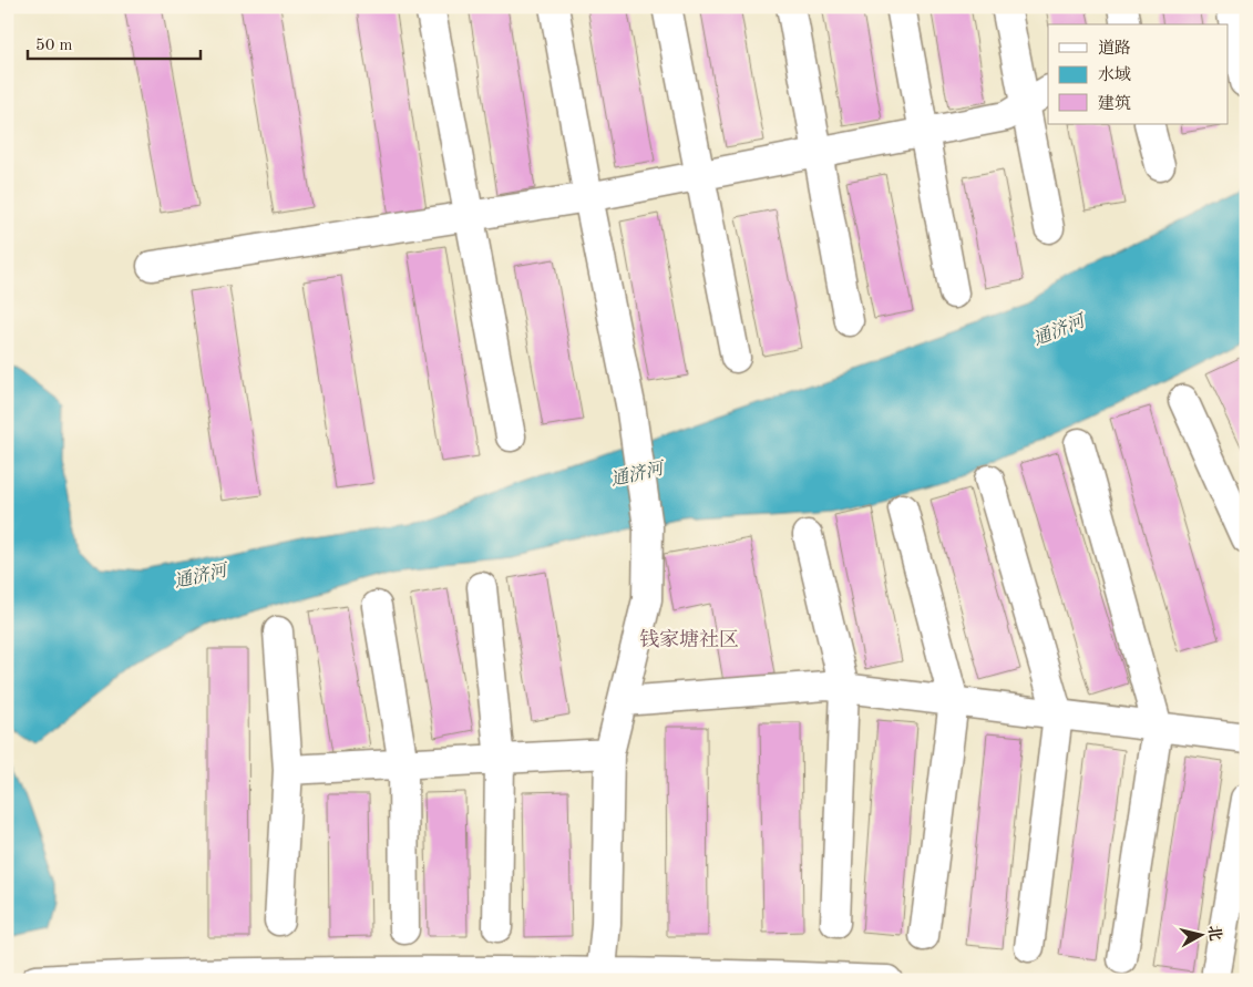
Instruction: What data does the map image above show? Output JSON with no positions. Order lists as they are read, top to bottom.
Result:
{
  "districts": ["钱家塘社区"],
  "water": ["通济河"],
  "legend": ["道路", "水域", "建筑"],
  "scale_bar": "50 m",
  "north": "right"
}
